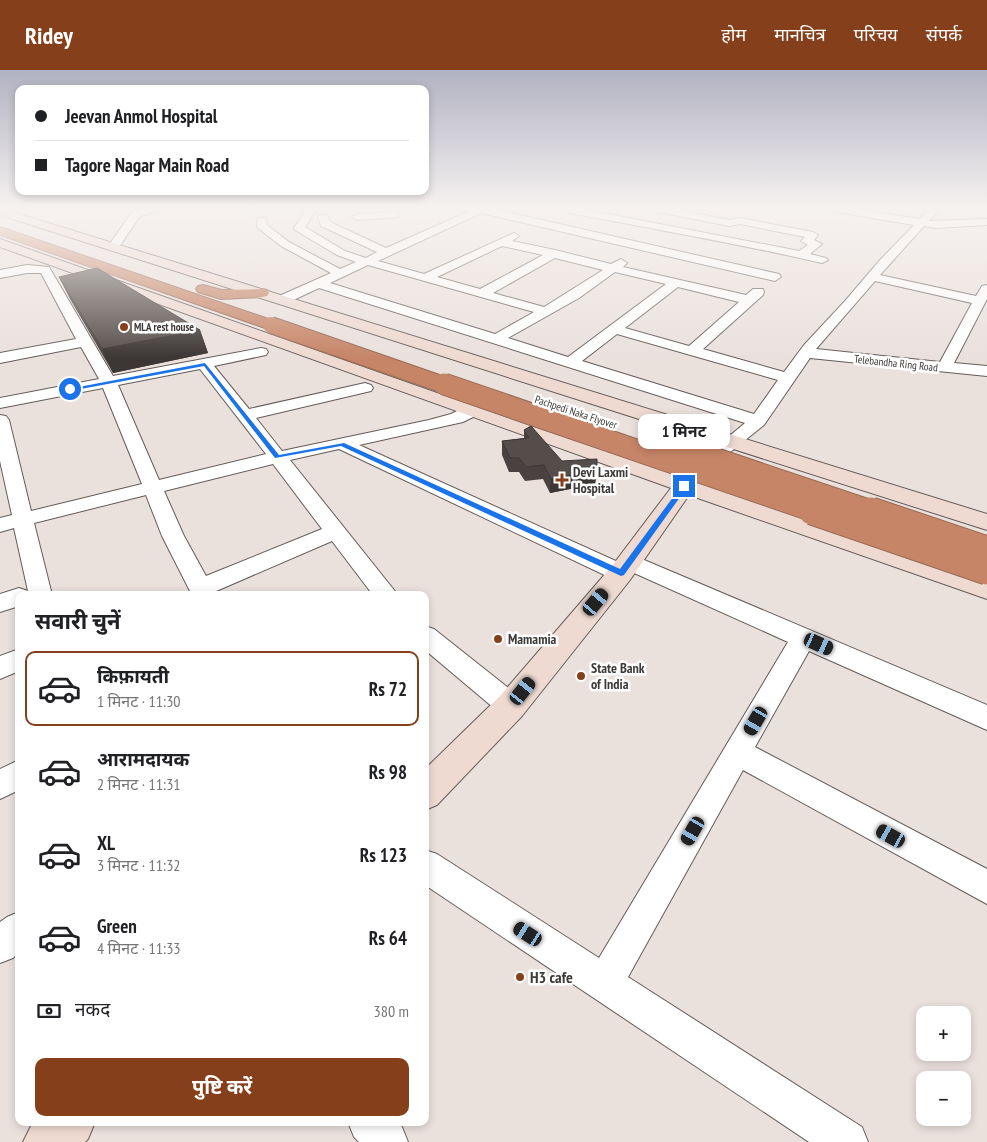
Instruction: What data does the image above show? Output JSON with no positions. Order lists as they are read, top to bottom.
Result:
{
  "streets": {
    "highway": ["Pachpedi Naka Flyover"],
    "street": ["Telebandha Ring Road"]
  },
  "places": {
    "other": [
      "MLA rest house",
      "Mamamia",
      "State Bank of India",
      "H3 cafe"
    ],
    "health": ["Devi Laxmi Hospital"]
  },
  "page": {
    "header": "Ridey",
    "nav": [
      "होम",
      "मानचित्र",
      "परिचय",
      "संपर्क"
    ],
    "banner": ["Jeevan Anmol Hospital", "Tagore Nagar Main Road"],
    "bubble": "1 मिनट",
    "heading": "सवारी चुनें",
    "list": [
      {
        "name": "किफ़ायती",
        "note": "1 मिनट · 11:30",
        "value": "Rs 72"
      },
      {
        "name": "आरामदायक",
        "note": "2 मिनट · 11:31",
        "value": "Rs 98"
      },
      {
        "name": "XL",
        "note": "3 मिनट · 11:32",
        "value": "Rs 123"
      },
      {
        "name": "Green",
        "note": "4 मिनट · 11:33",
        "value": "Rs 64"
      }
    ],
    "pay": ["नकद", "380 m"],
    "map_buttons": ["+", "−"],
    "buttons": "पुष्टि करें"
  }
}
